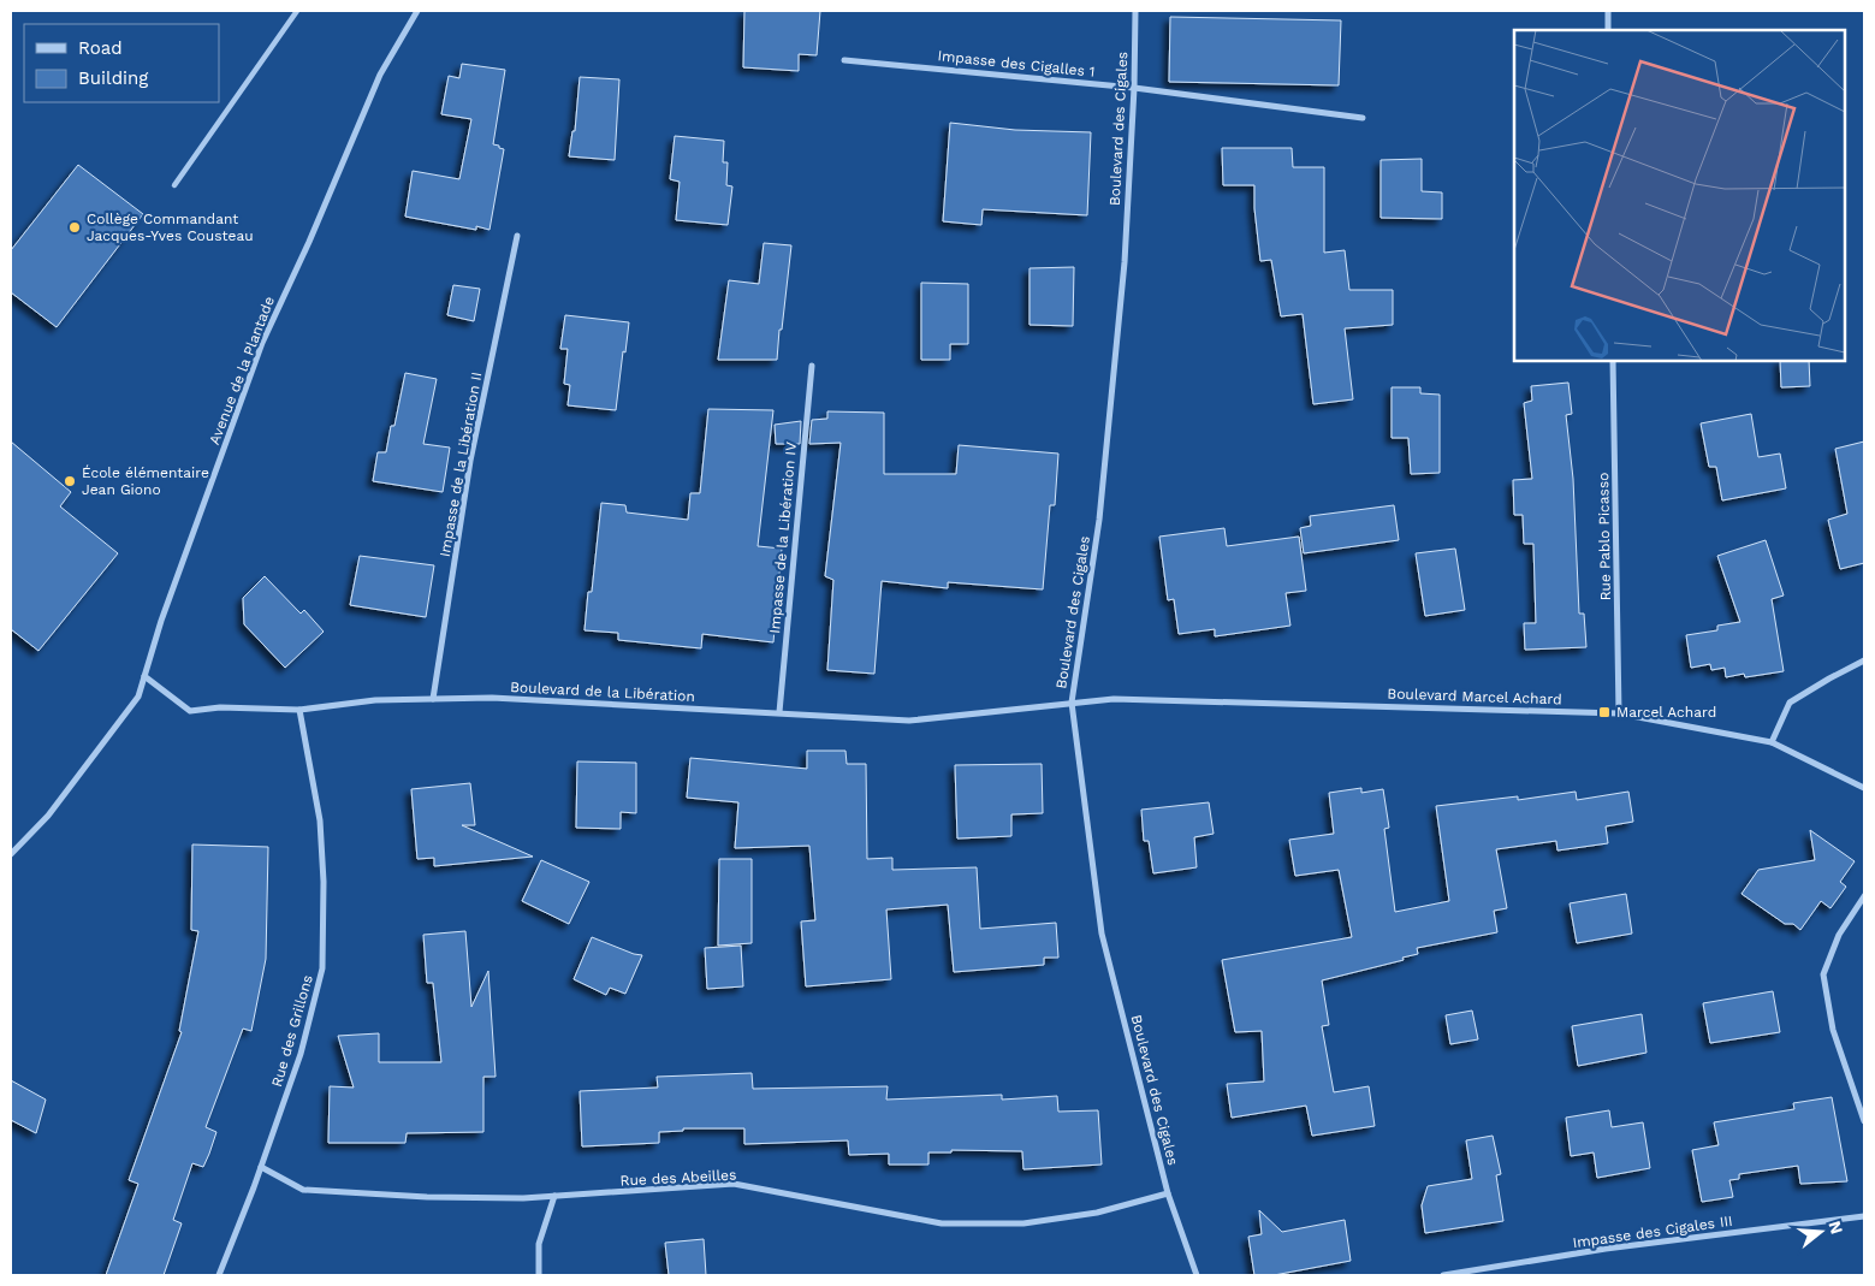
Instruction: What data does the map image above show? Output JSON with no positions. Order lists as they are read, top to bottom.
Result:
{
  "streets": {
    "street": [
      "Impasse des Cigalles 1",
      "Boulevard des Cigales",
      "Avenue de la Plantade",
      "Impasse de la Libération II",
      "Rue Pablo Picasso",
      "Impasse de la Libération IV",
      "Boulevard de la Libération",
      "Boulevard Marcel Achard",
      "Rue des Grillons",
      "Rue des Abeilles",
      "Impasse des Cigales III"
    ]
  },
  "crossings": [
    ["Impasse des Cigalles 1", "Boulevard des Cigales"],
    ["Boulevard des Cigales", "Boulevard de la Libération"],
    ["Boulevard des Cigales", "Boulevard Marcel Achard"],
    ["Boulevard des Cigales", "Rue des Abeilles"],
    ["Avenue de la Plantade", "Boulevard de la Libération"],
    ["Impasse de la Libération II", "Boulevard de la Libération"],
    ["Rue Pablo Picasso", "Boulevard Marcel Achard"],
    ["Impasse de la Libération IV", "Boulevard de la Libération"],
    ["Boulevard de la Libération", "Boulevard Marcel Achard"],
    ["Boulevard de la Libération", "Rue des Grillons"],
    ["Rue des Grillons", "Rue des Abeilles"]
  ],
  "places": {
    "other": ["Collège Commandant Jacques-Yves Cousteau", "École élémentaire Jean Giono"],
    "transit": ["Marcel Achard"]
  },
  "legend": ["Road", "Building"],
  "north": "right"
}
